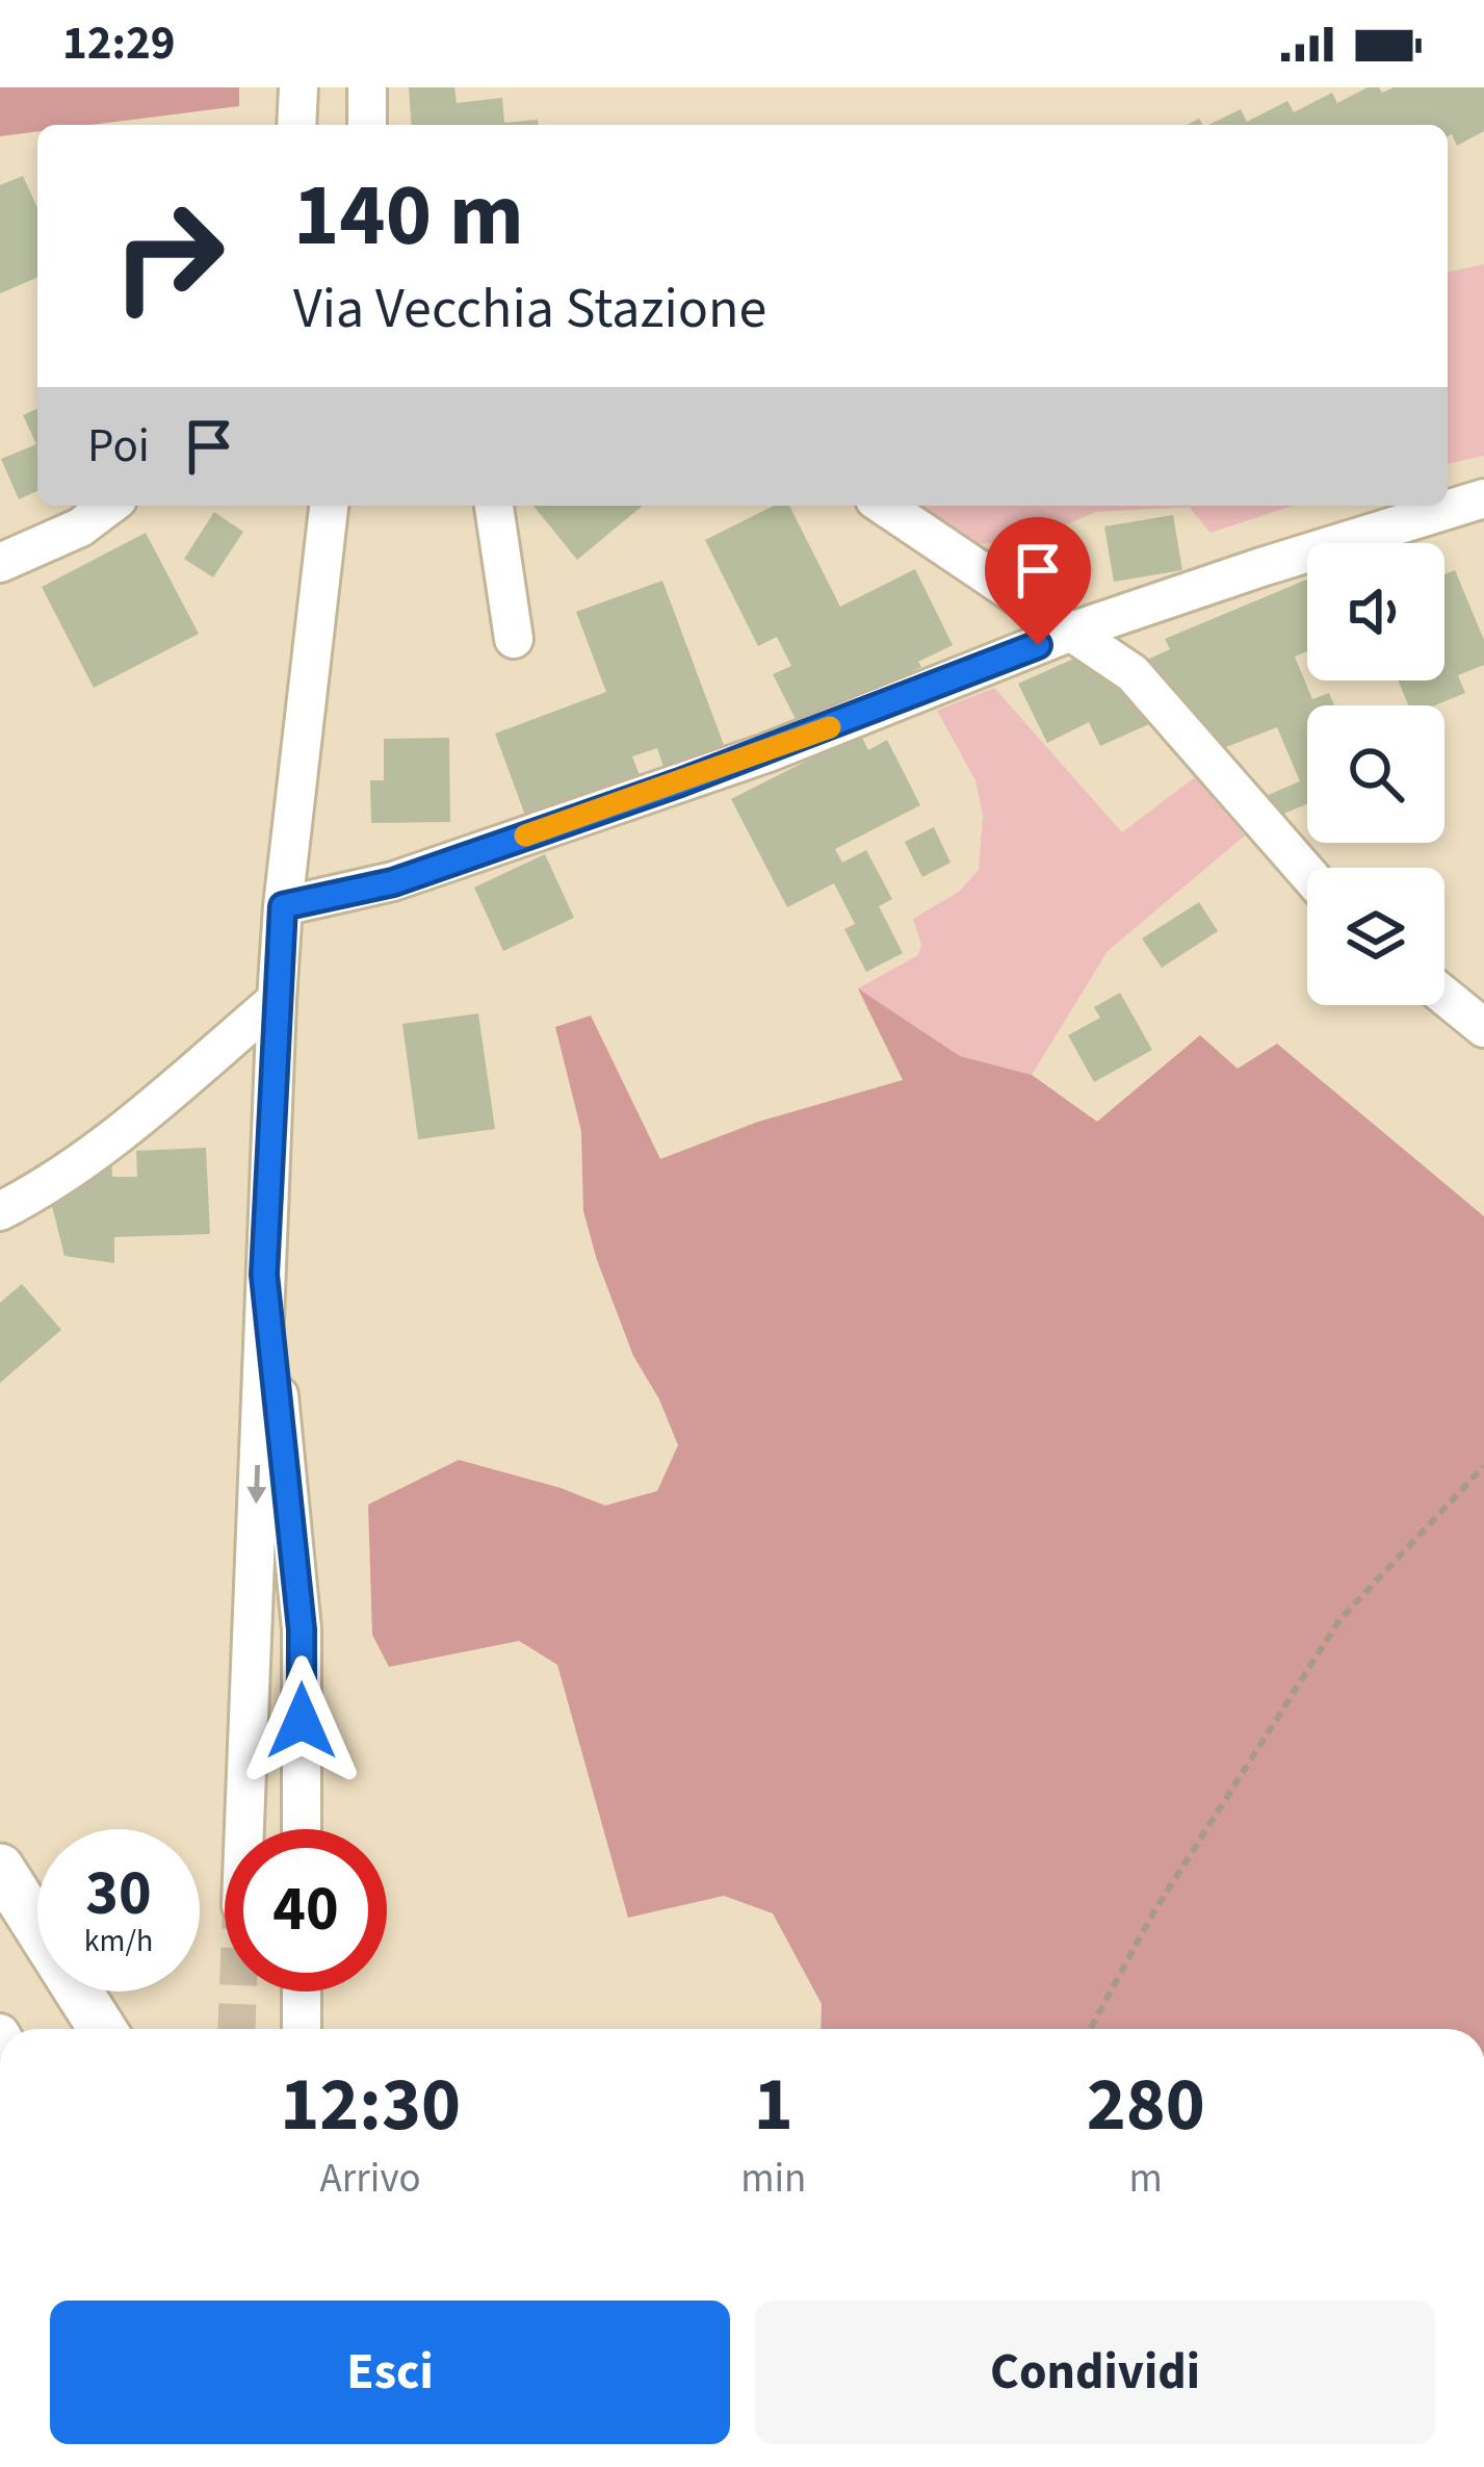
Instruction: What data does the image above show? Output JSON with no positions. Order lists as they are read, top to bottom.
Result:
{
  "page": {
    "status": "12:29",
    "turn": ["140 m", "Via Vecchia Stazione"],
    "then": "Poi",
    "speed": "30 km/h",
    "limit": "40",
    "eta": [
      "12:30",
      "Arrivo",
      "1",
      "min",
      "280",
      "m"
    ],
    "buttons": ["Esci", "Condividi"]
  }
}
